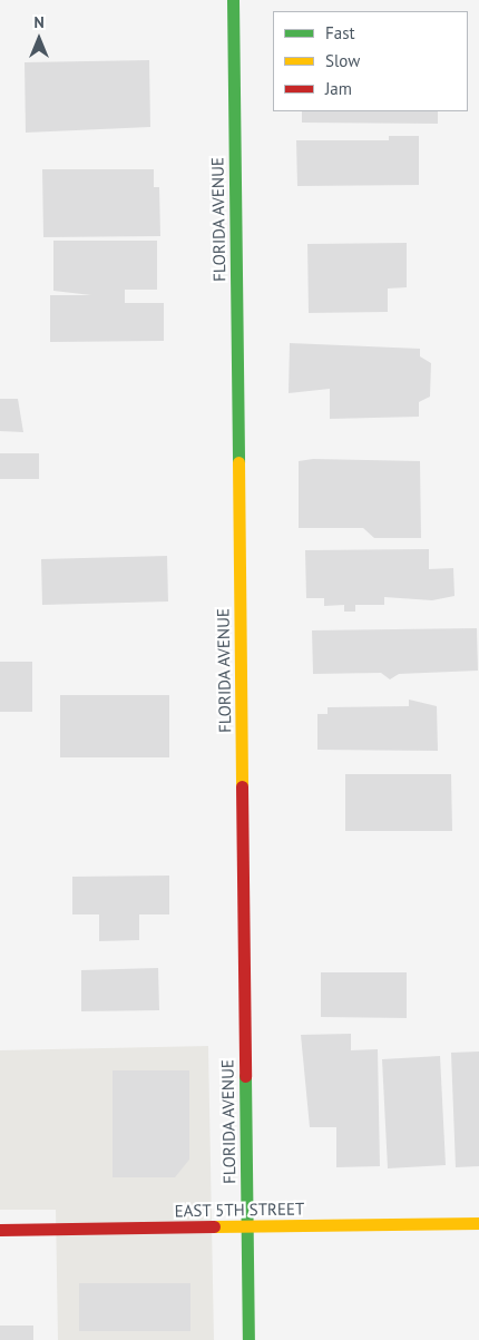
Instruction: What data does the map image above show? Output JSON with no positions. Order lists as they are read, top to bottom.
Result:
{
  "streets": {
    "street": ["FLORIDA AVENUE", "EAST 5TH STREET"]
  },
  "crossings": [
    ["FLORIDA AVENUE", "EAST 5TH STREET"]
  ],
  "legend": ["Fast", "Slow", "Jam"],
  "north": "top"
}
